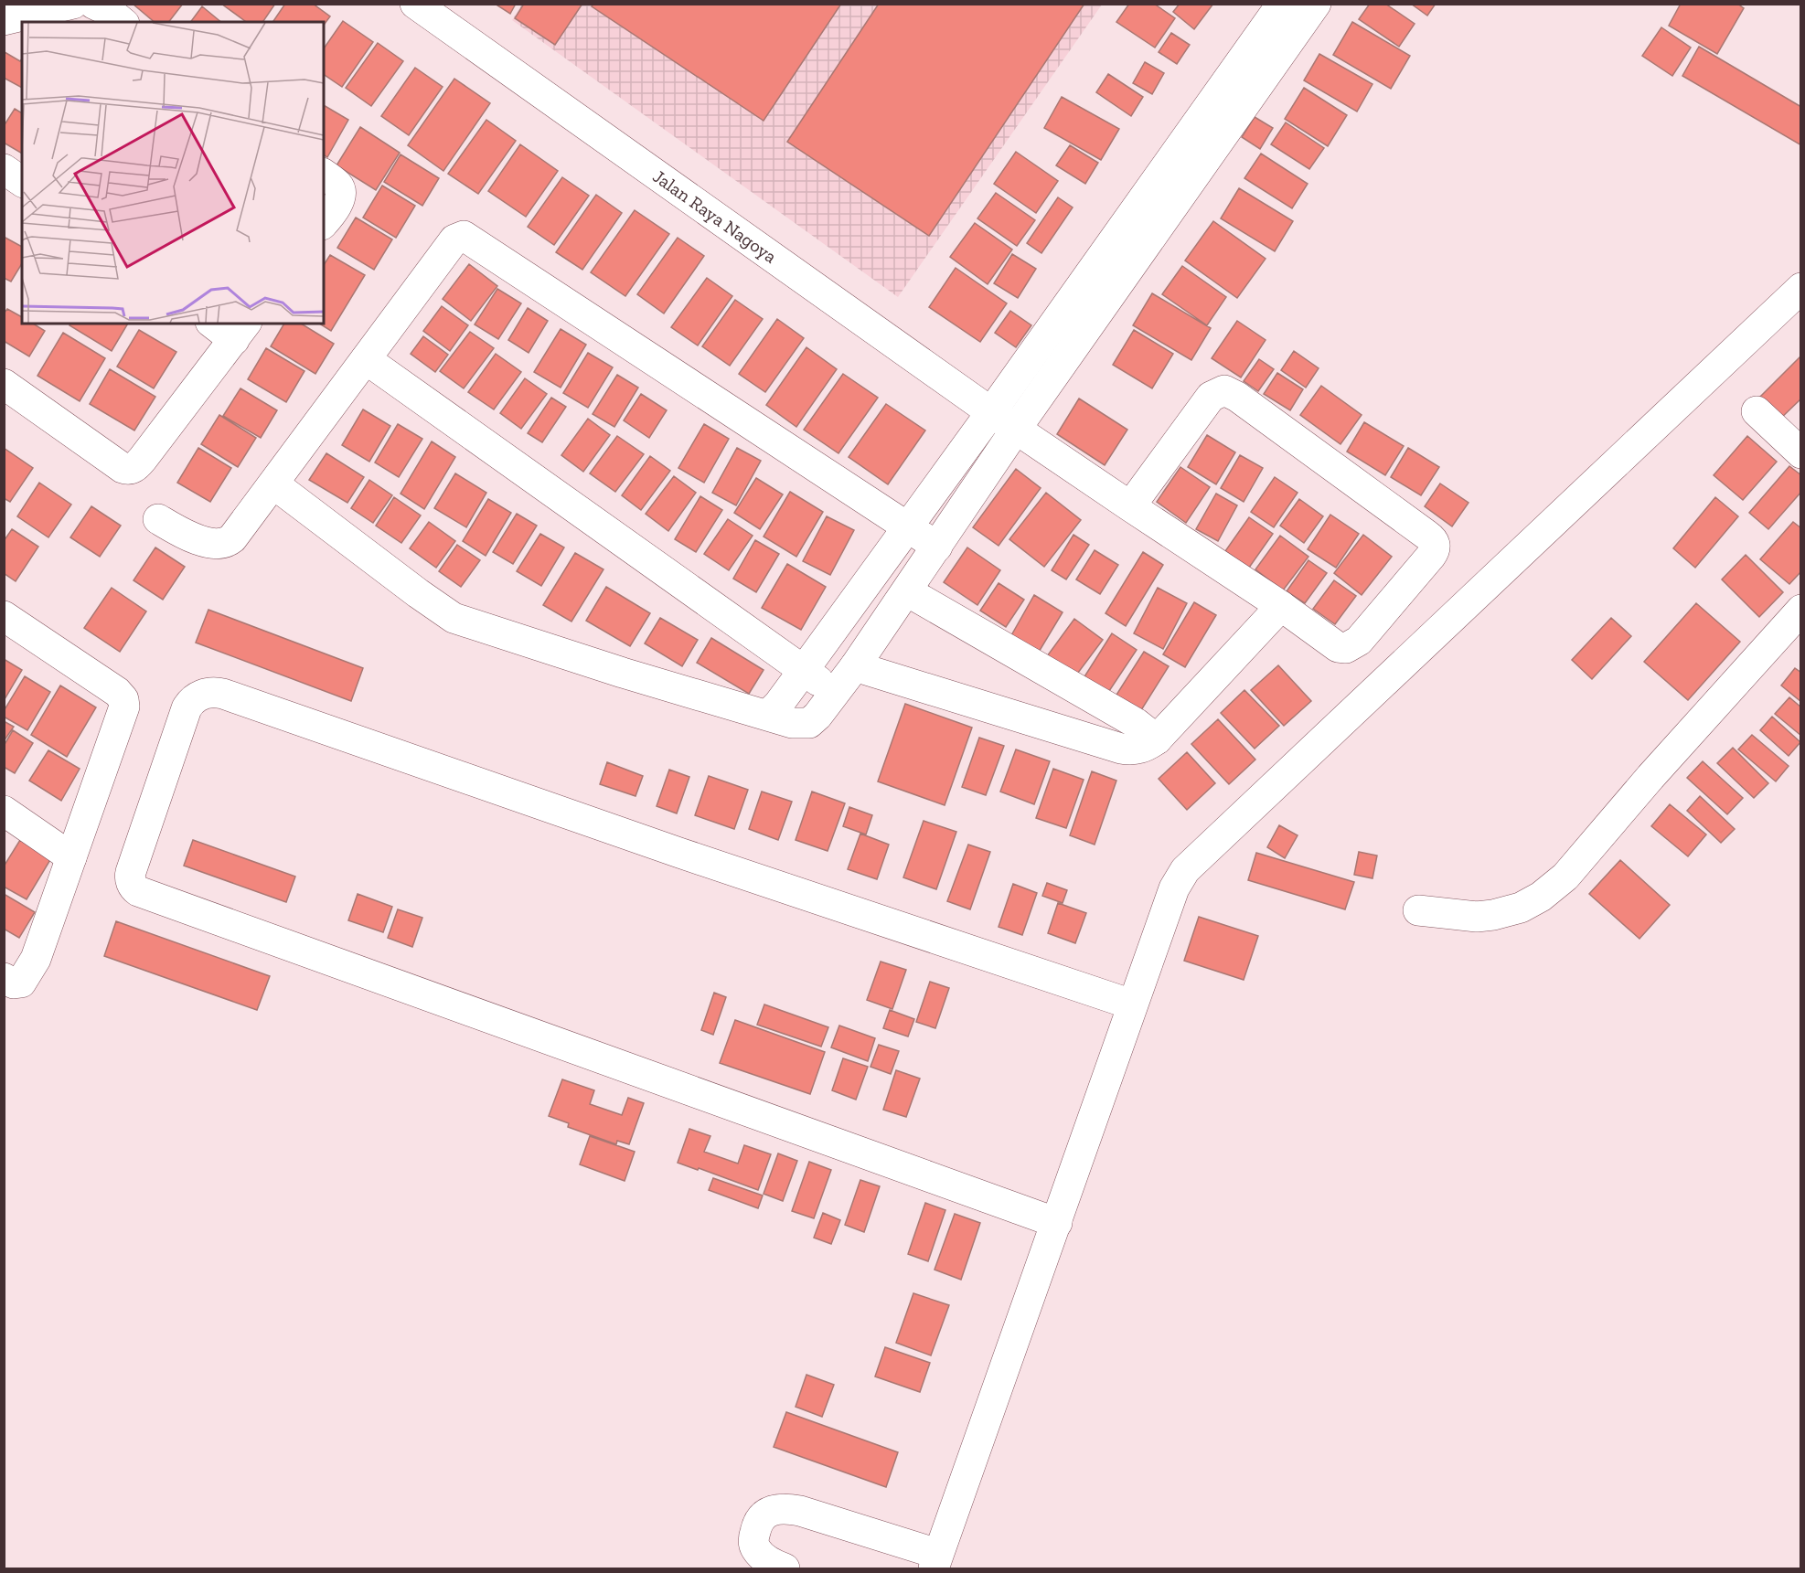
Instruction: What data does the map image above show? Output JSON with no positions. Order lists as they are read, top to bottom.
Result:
{
  "streets": {
    "street": ["Jalan Raya Nagoya"]
  }
}
